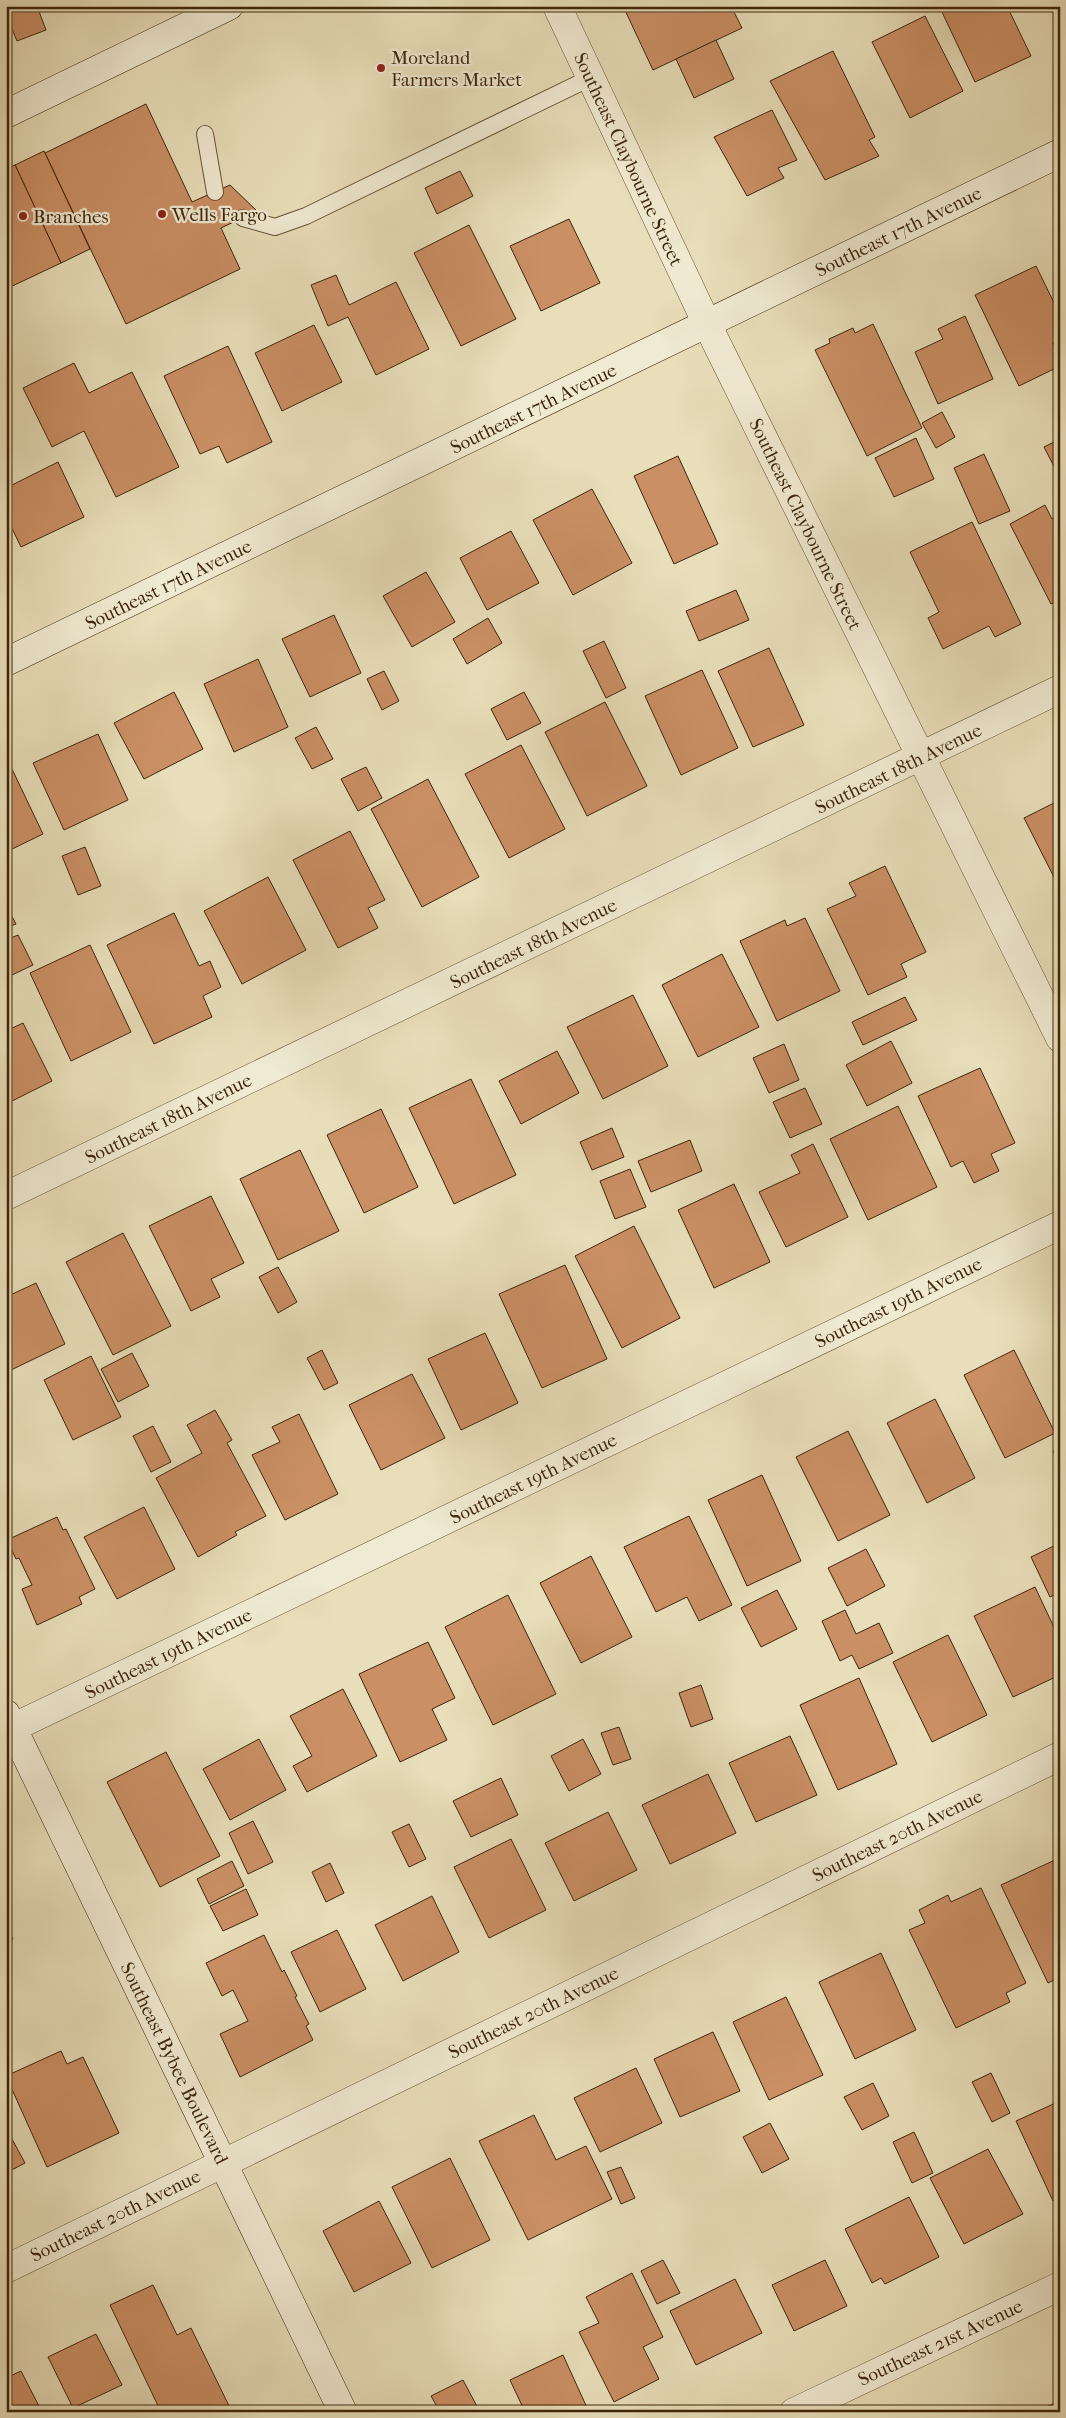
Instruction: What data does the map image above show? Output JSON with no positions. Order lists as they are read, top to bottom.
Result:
{
  "streets": {
    "street": [
      "Southeast Claybourne Street",
      "Southeast 17th Avenue",
      "Southeast 18th Avenue",
      "Southeast 19th Avenue",
      "Southeast 20th Avenue",
      "Southeast Bybee Boulevard",
      "Southeast 21st Avenue"
    ]
  },
  "crossings": [
    ["Southeast Claybourne Street", "Southeast 17th Avenue"],
    ["Southeast Claybourne Street", "Southeast 18th Avenue"],
    ["Southeast 19th Avenue", "Southeast Bybee Boulevard"],
    ["Southeast 20th Avenue", "Southeast Bybee Boulevard"]
  ],
  "places": ["Moreland Farmers Market", "Wells Fargo", "Branches"]
}
